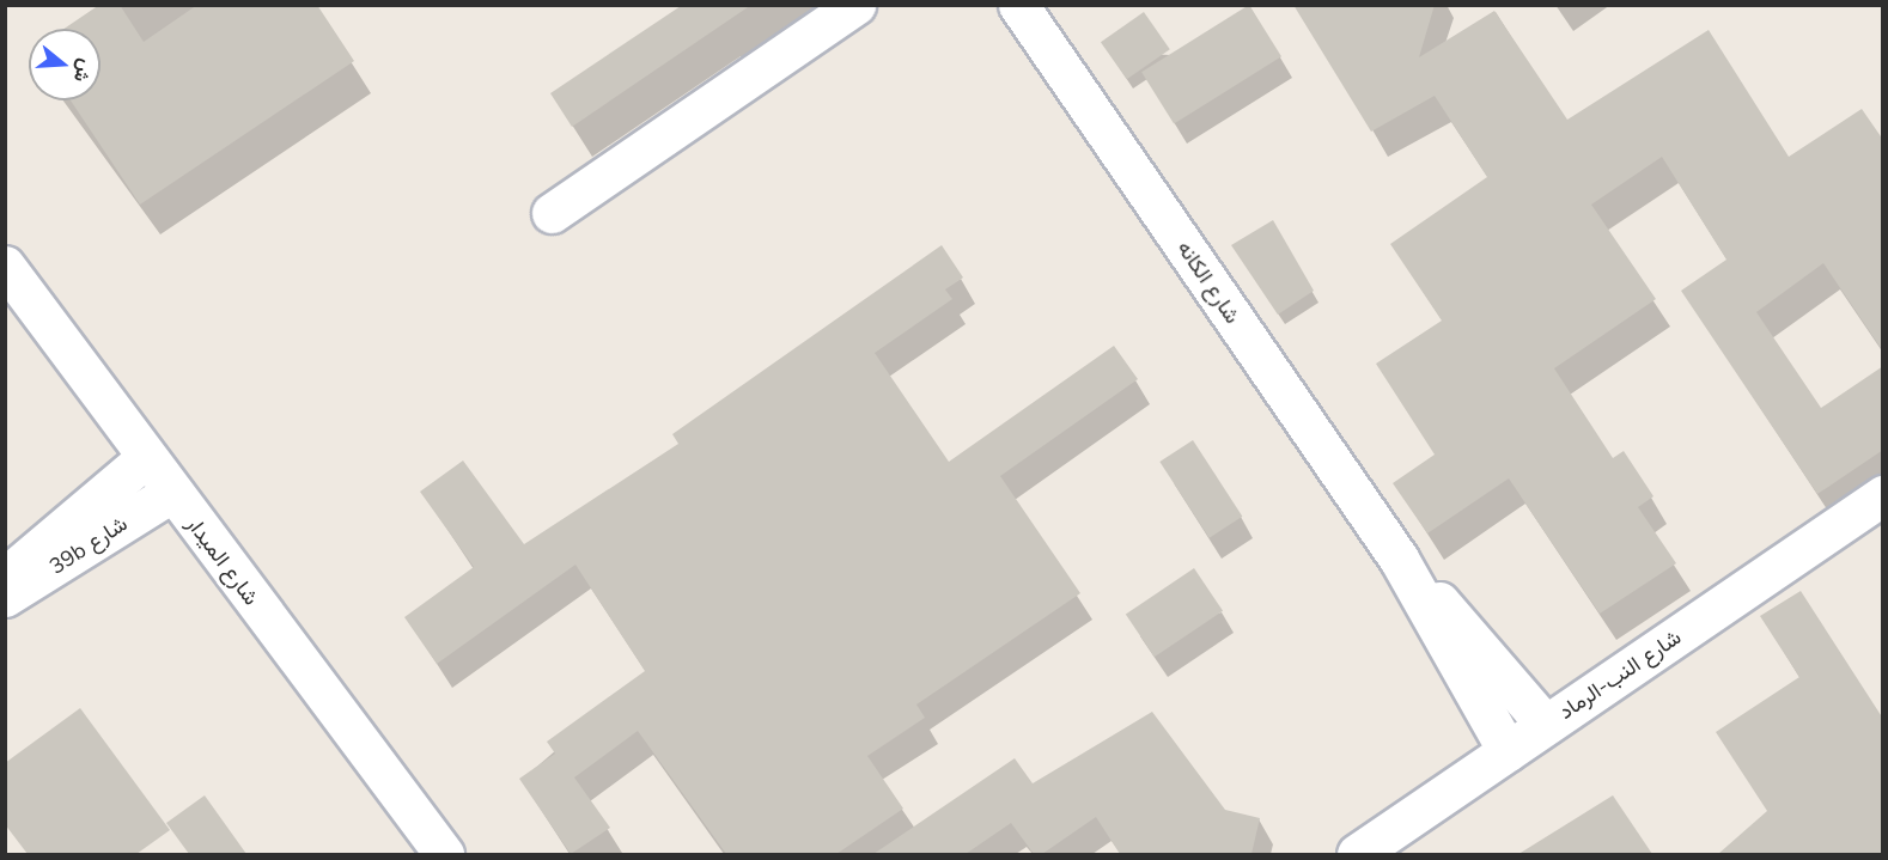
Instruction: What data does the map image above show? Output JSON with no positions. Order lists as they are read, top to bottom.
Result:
{
  "streets": {
    "street": [
      "شارع الكانه",
      "39b شارع",
      "شارع الميدار",
      "شارع النب-الرماد"
    ]
  },
  "crossings": [
    ["شارع الكانه", "شارع النب-الرماد"],
    ["39b شارع", "شارع الميدار"]
  ],
  "north": "right"
}
